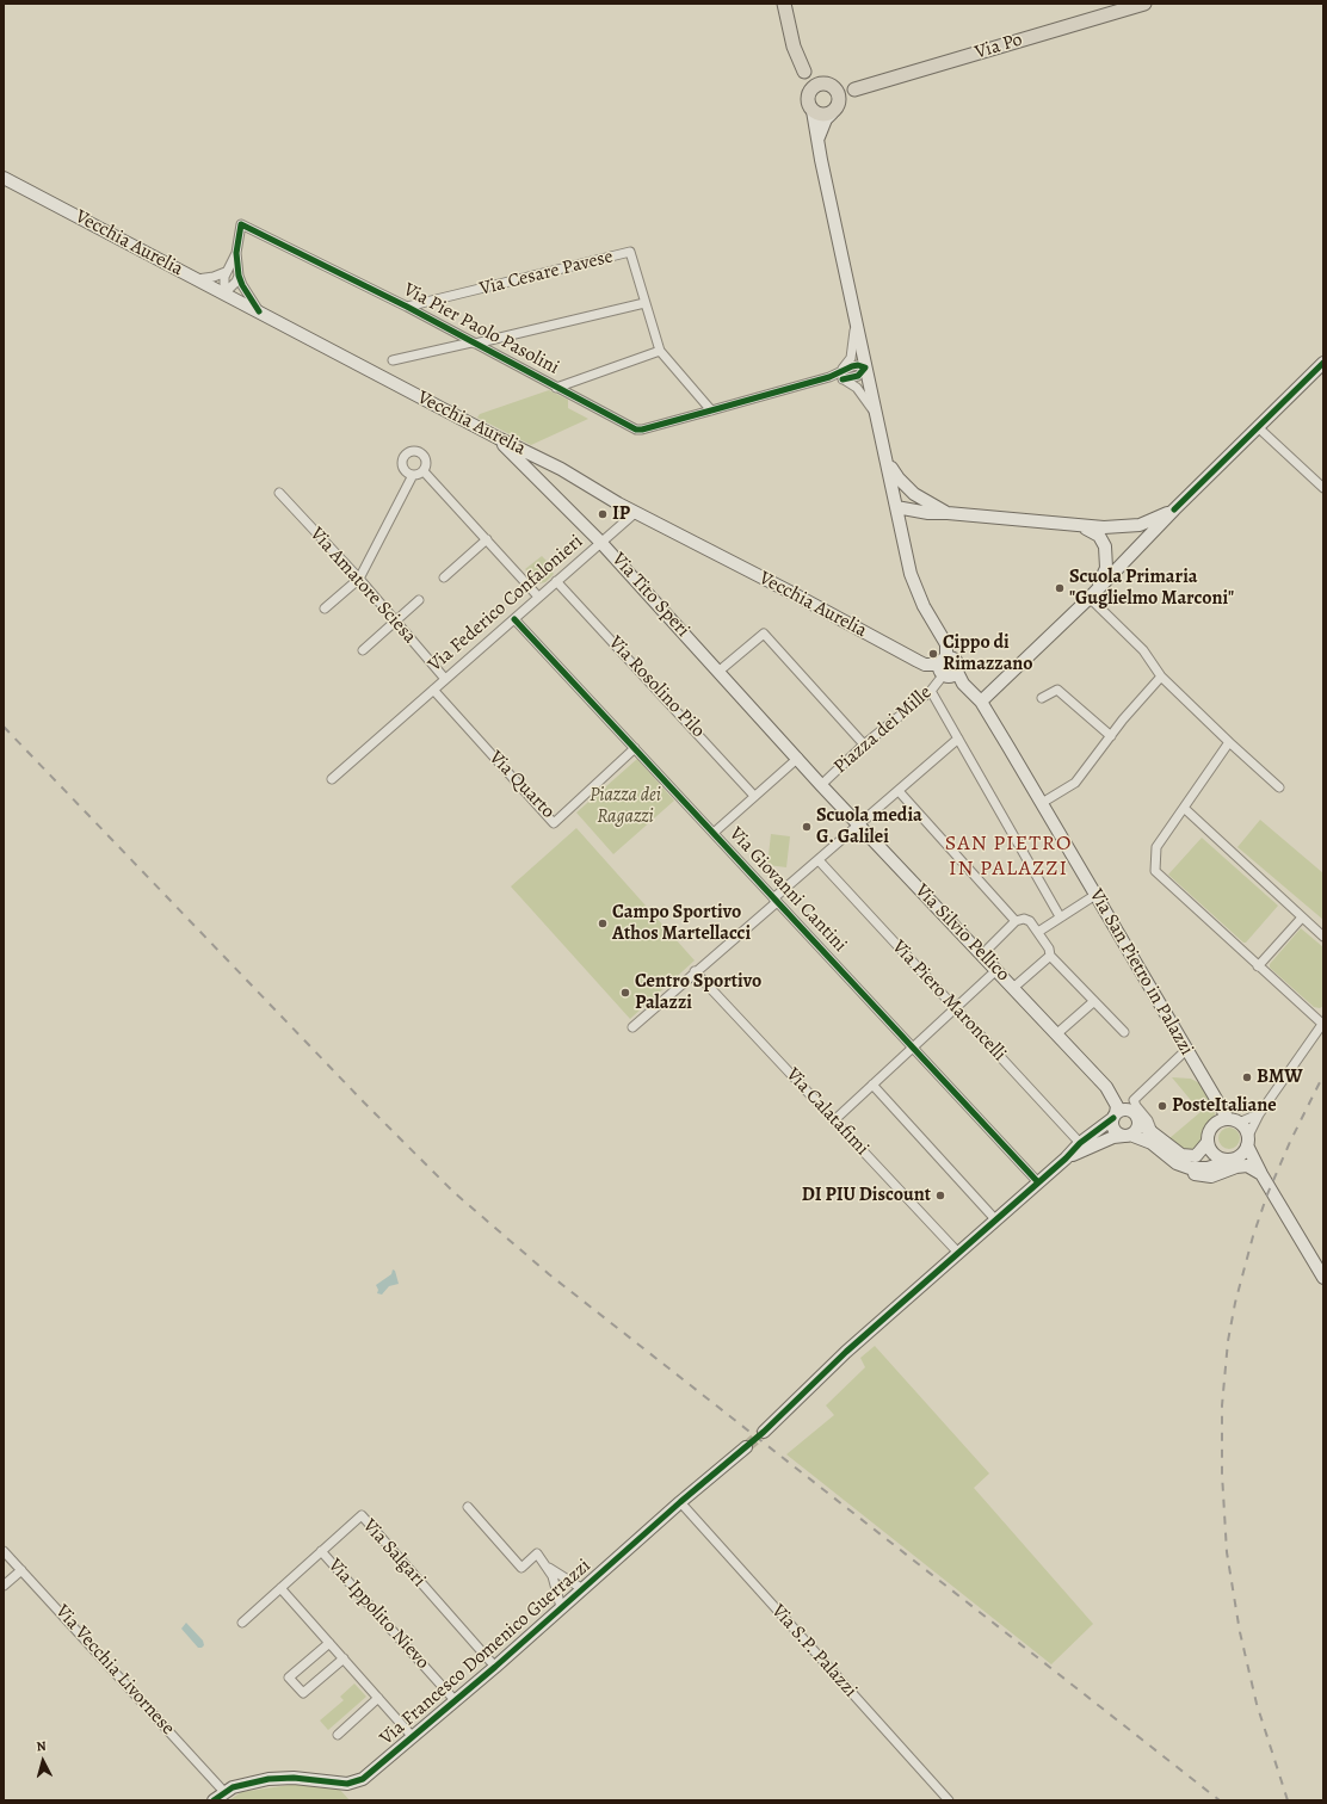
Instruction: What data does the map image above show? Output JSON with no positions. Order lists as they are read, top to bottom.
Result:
{
  "streets": {
    "main road": [
      "Via Po",
      "Vecchia Aurelia",
      "Via Tito Speri",
      "Via Silvio Pellico",
      "Via San Pietro in Palazzi",
      "Via Francesco Domenico Guerrazzi"
    ],
    "street": [
      "Via Cesare Pavese",
      "Via Pier Paolo Pasolini",
      "Via Amatore Sciesa",
      "Via Federico Confalonieri",
      "Via Rosolino Pilo",
      "Piazza dei Mille",
      "Via Quarto",
      "Via Giovanni Cantini",
      "Via Piero Maroncelli",
      "Via Calatafimi",
      "Via Salgari",
      "Via Ippolito Nievo",
      "Via S.P. Palazzi",
      "Via Vecchia Livornese"
    ]
  },
  "crossings": [
    ["Vecchia Aurelia", "Via Tito Speri"],
    ["Vecchia Aurelia", "Via Federico Confalonieri"],
    ["Vecchia Aurelia", "Piazza dei Mille"],
    ["Via Cesare Pavese", "Via Pier Paolo Pasolini"],
    ["Via Amatore Sciesa", "Via Federico Confalonieri"],
    ["Via Tito Speri", "Via Federico Confalonieri"],
    ["Via Tito Speri", "Via Silvio Pellico"],
    ["Via Federico Confalonieri", "Via Rosolino Pilo"],
    ["Via Federico Confalonieri", "Via Quarto"],
    ["Via Federico Confalonieri", "Via Giovanni Cantini"],
    ["Piazza dei Mille", "Via Silvio Pellico"],
    ["Via Quarto", "Via Giovanni Cantini"],
    ["Via Salgari", "Via Ippolito Nievo"],
    ["Via Salgari", "Via Francesco Domenico Guerrazzi"],
    ["Via Ippolito Nievo", "Via Francesco Domenico Guerrazzi"],
    ["Via S.P. Palazzi", "Via Francesco Domenico Guerrazzi"],
    ["Via Francesco Domenico Guerrazzi", "Via Vecchia Livornese"]
  ],
  "districts": ["SAN PIETRO IN PALAZZI"],
  "parks": ["Piazza dei Ragazzi"],
  "places": [
    "IP",
    "Scuola Primaria \"Guglielmo Marconi\"",
    "Cippo di Rimazzano",
    "Scuola media G. Galilei",
    "Campo Sportivo Athos Martellacci",
    "Centro Sportivo Palazzi",
    "BMW",
    "PosteItaliane",
    "DI PIU Discount"
  ],
  "north": "top"
}
